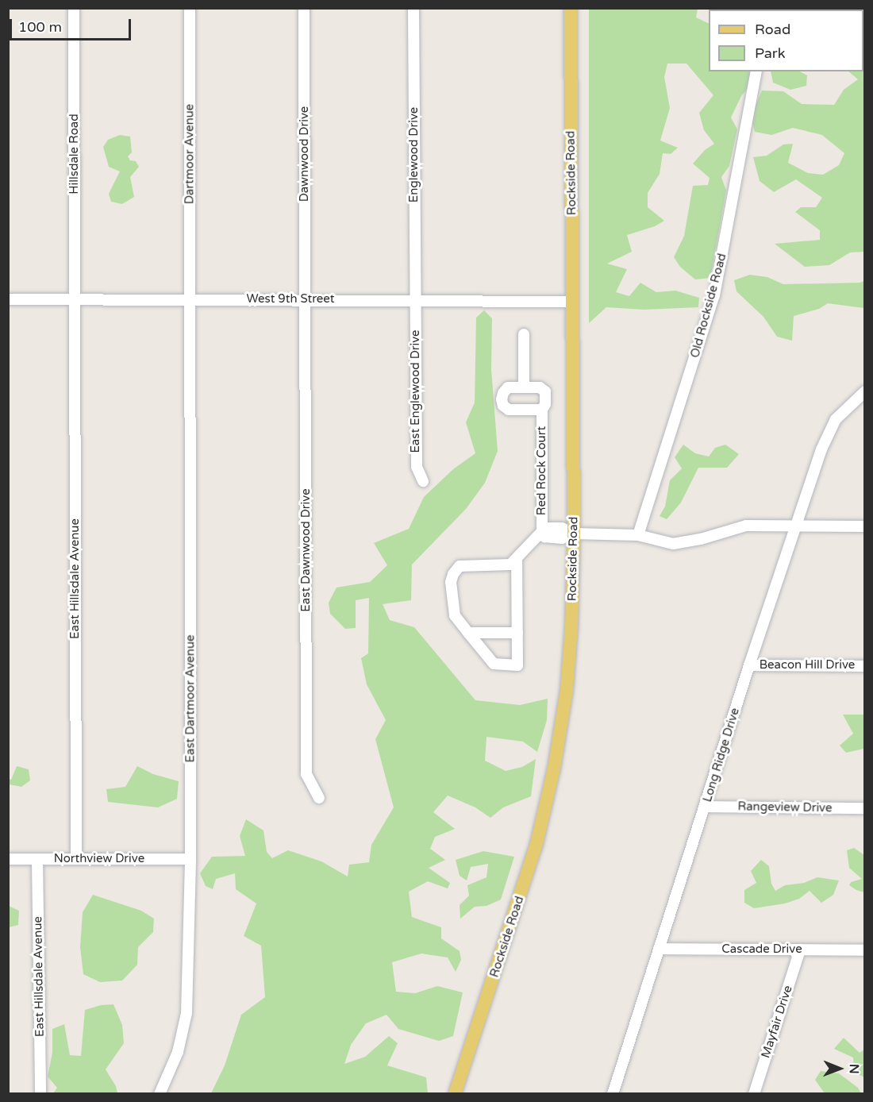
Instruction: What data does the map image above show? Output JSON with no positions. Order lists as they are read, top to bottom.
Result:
{
  "streets": {
    "main road": ["Rockside Road"],
    "street": [
      "Hillsdale Road",
      "Dartmoor Avenue",
      "Dawnwood Drive",
      "Englewood Drive",
      "West 9th Street",
      "Old Rockside Road",
      "East Englewood Drive",
      "Red Rock Court",
      "East Dawnwood Drive",
      "East Hillsdale Avenue",
      "Beacon Hill Drive",
      "East Dartmoor Avenue",
      "Long Ridge Drive",
      "Rangeview Drive",
      "Northview Drive",
      "Cascade Drive",
      "Mayfair Drive"
    ]
  },
  "crossings": [
    ["Hillsdale Road", "West 9th Street"],
    ["Hillsdale Road", "East Hillsdale Avenue"],
    ["Dartmoor Avenue", "West 9th Street"],
    ["Dartmoor Avenue", "East Dartmoor Avenue"],
    ["Dawnwood Drive", "West 9th Street"],
    ["Dawnwood Drive", "East Dawnwood Drive"],
    ["Englewood Drive", "West 9th Street"],
    ["Englewood Drive", "East Englewood Drive"],
    ["Rockside Road", "West 9th Street"],
    ["West 9th Street", "East Englewood Drive"],
    ["West 9th Street", "East Dawnwood Drive"],
    ["West 9th Street", "East Hillsdale Avenue"],
    ["West 9th Street", "East Dartmoor Avenue"],
    ["East Hillsdale Avenue", "Northview Drive"],
    ["Beacon Hill Drive", "Long Ridge Drive"],
    ["East Dartmoor Avenue", "Northview Drive"],
    ["Long Ridge Drive", "Rangeview Drive"],
    ["Long Ridge Drive", "Cascade Drive"],
    ["Cascade Drive", "Mayfair Drive"]
  ],
  "legend": ["Road", "Park"],
  "scale_bar": "100 m",
  "north": "right"
}
